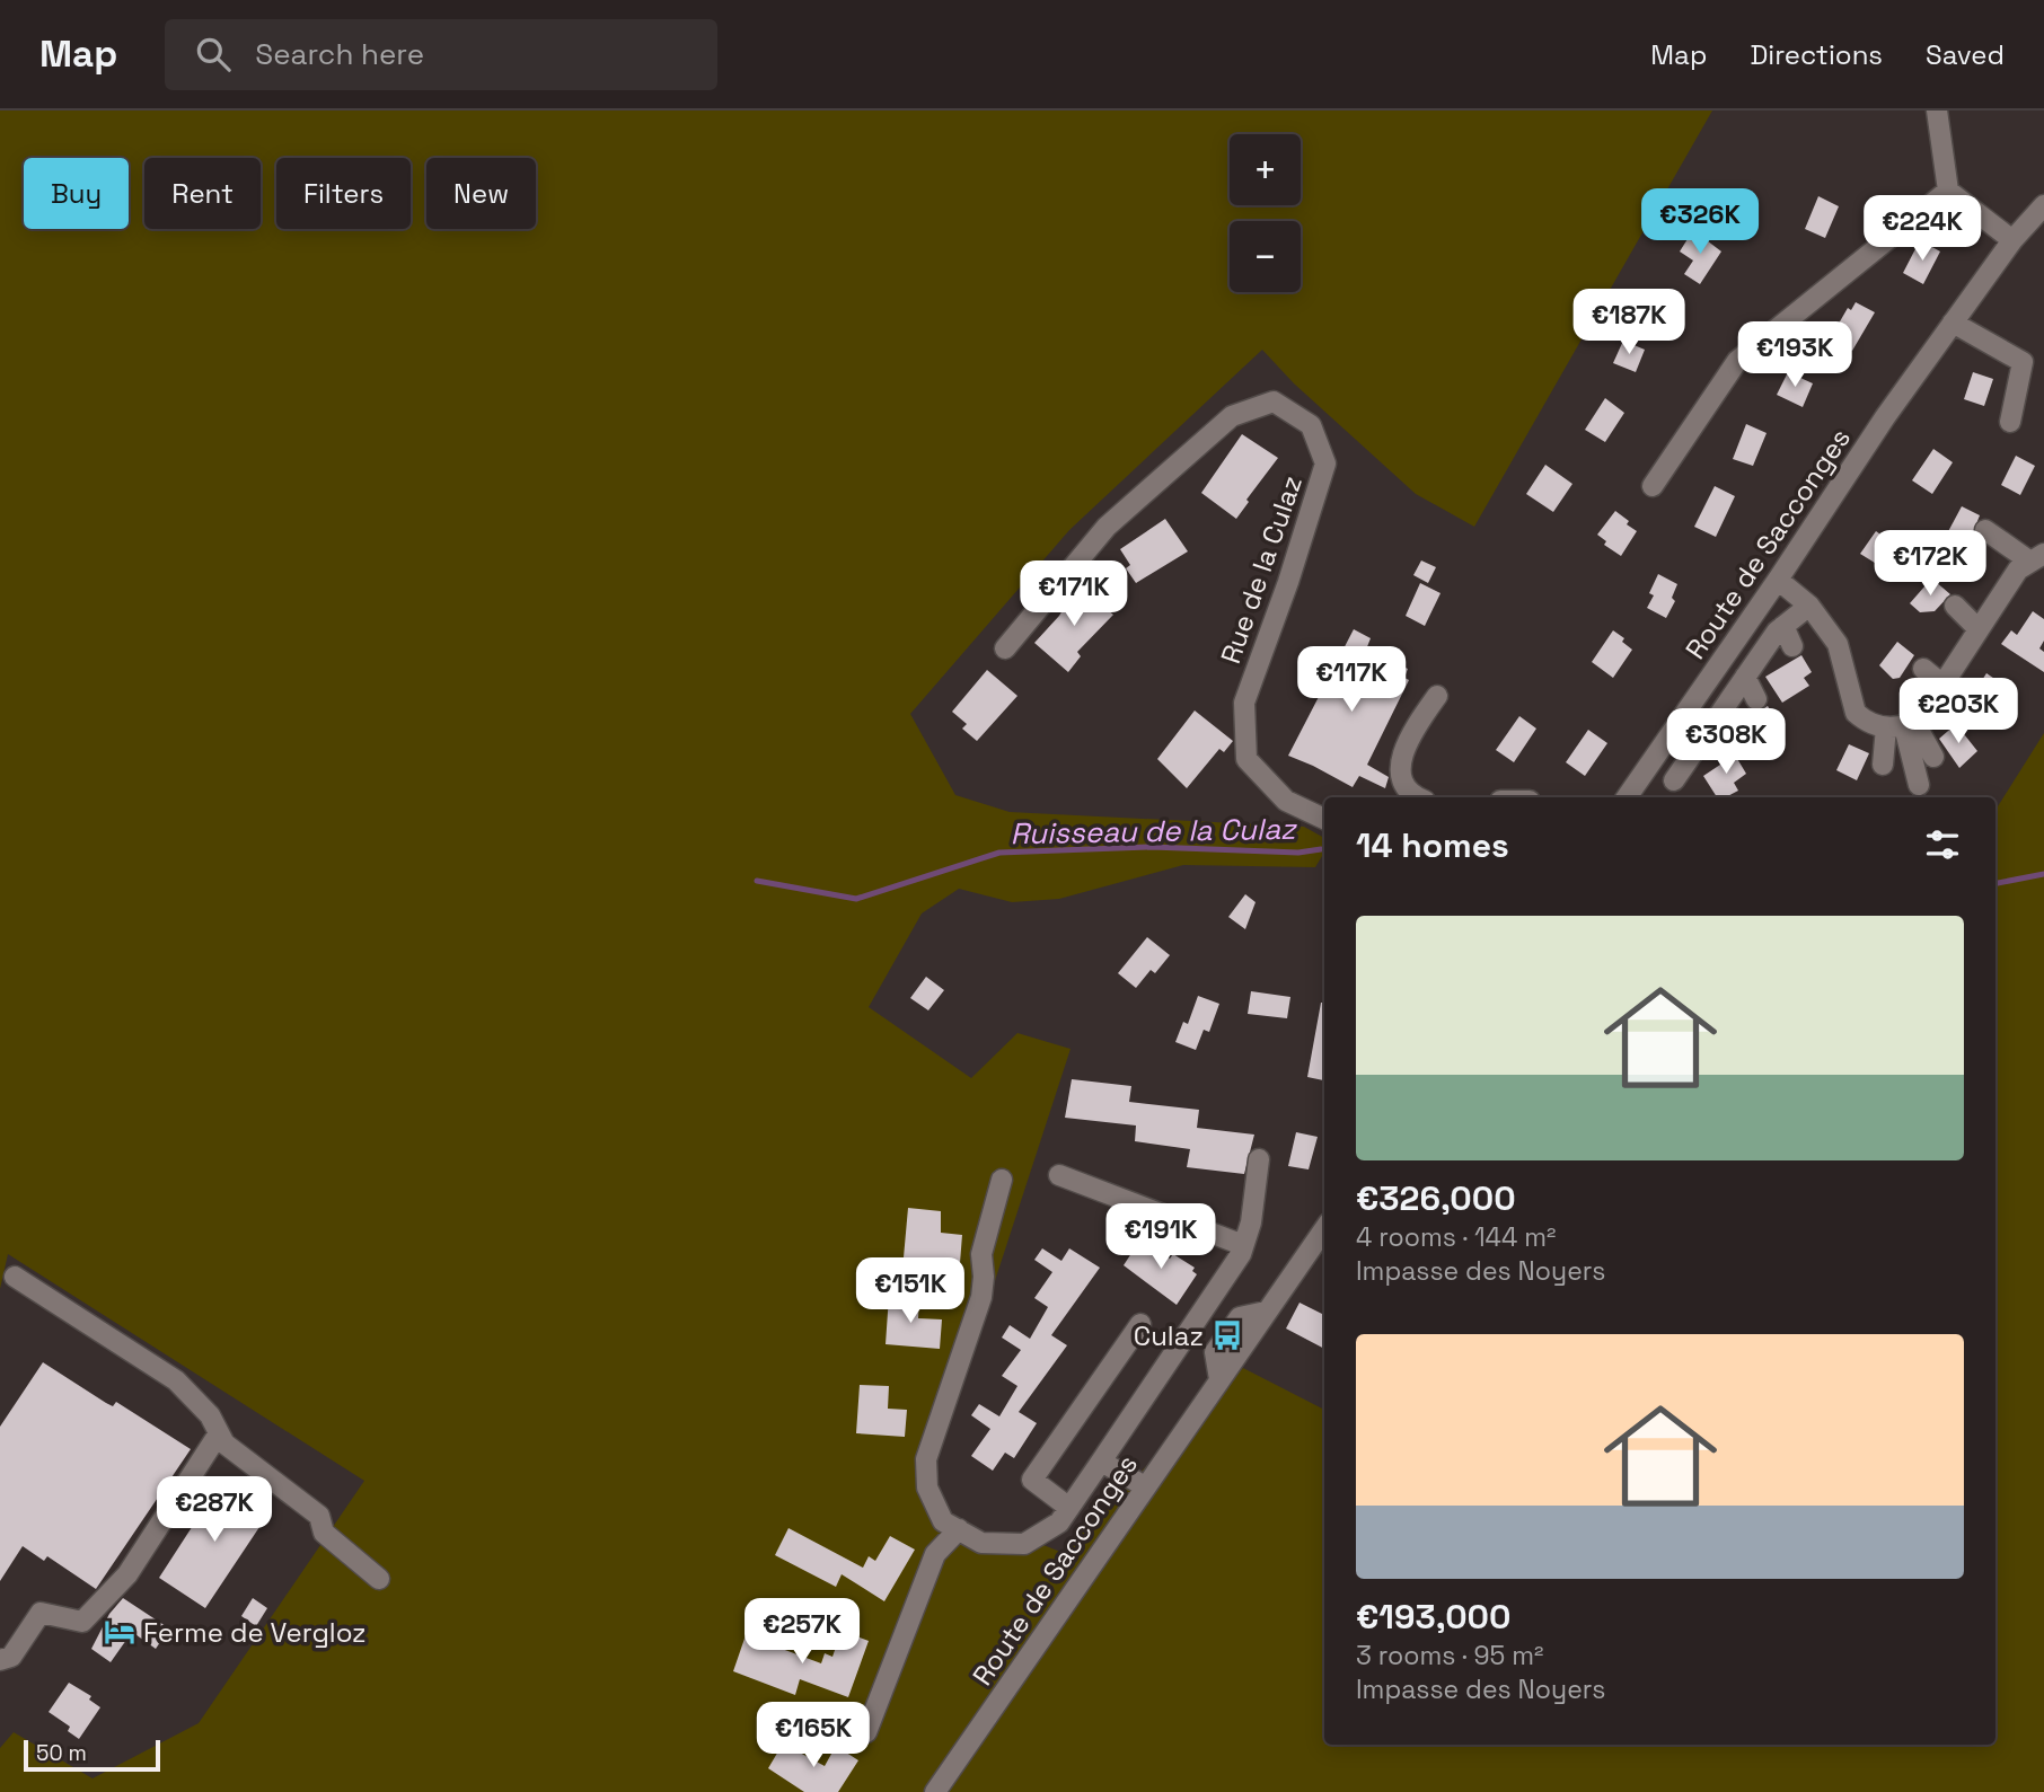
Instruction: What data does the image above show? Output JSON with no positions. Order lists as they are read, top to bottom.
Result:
{
  "streets": {
    "street": ["Route de Sacconges", "Rue de la Culaz"]
  },
  "water": ["Ruisseau de la Culaz"],
  "places": {
    "bus stop": ["Culaz"],
    "hotel": ["Ferme de Vergloz"]
  },
  "scale_bar": "50 m",
  "page": {
    "header": "Map",
    "search": "Search here",
    "nav": ["Map", "Directions", "Saved"],
    "map_buttons": ["+", "−"],
    "chip": [
      "Buy",
      "Rent",
      "Filters",
      "New"
    ],
    "price": [
      "€326K",
      "€224K",
      "€187K",
      "€193K",
      "€172K",
      "€171K",
      "€117K",
      "€203K",
      "€308K",
      "€191K",
      "€151K",
      "€287K",
      "€257K",
      "€165K"
    ],
    "heading": "14 homes",
    "list": [
      {
        "name": "€326,000",
        "note": "4 rooms · 144 m² · Impasse des Noyers"
      },
      {
        "name": "€193,000",
        "note": "3 rooms · 95 m² · Impasse des Noyers"
      }
    ],
    "scale": "50 m"
  }
}
